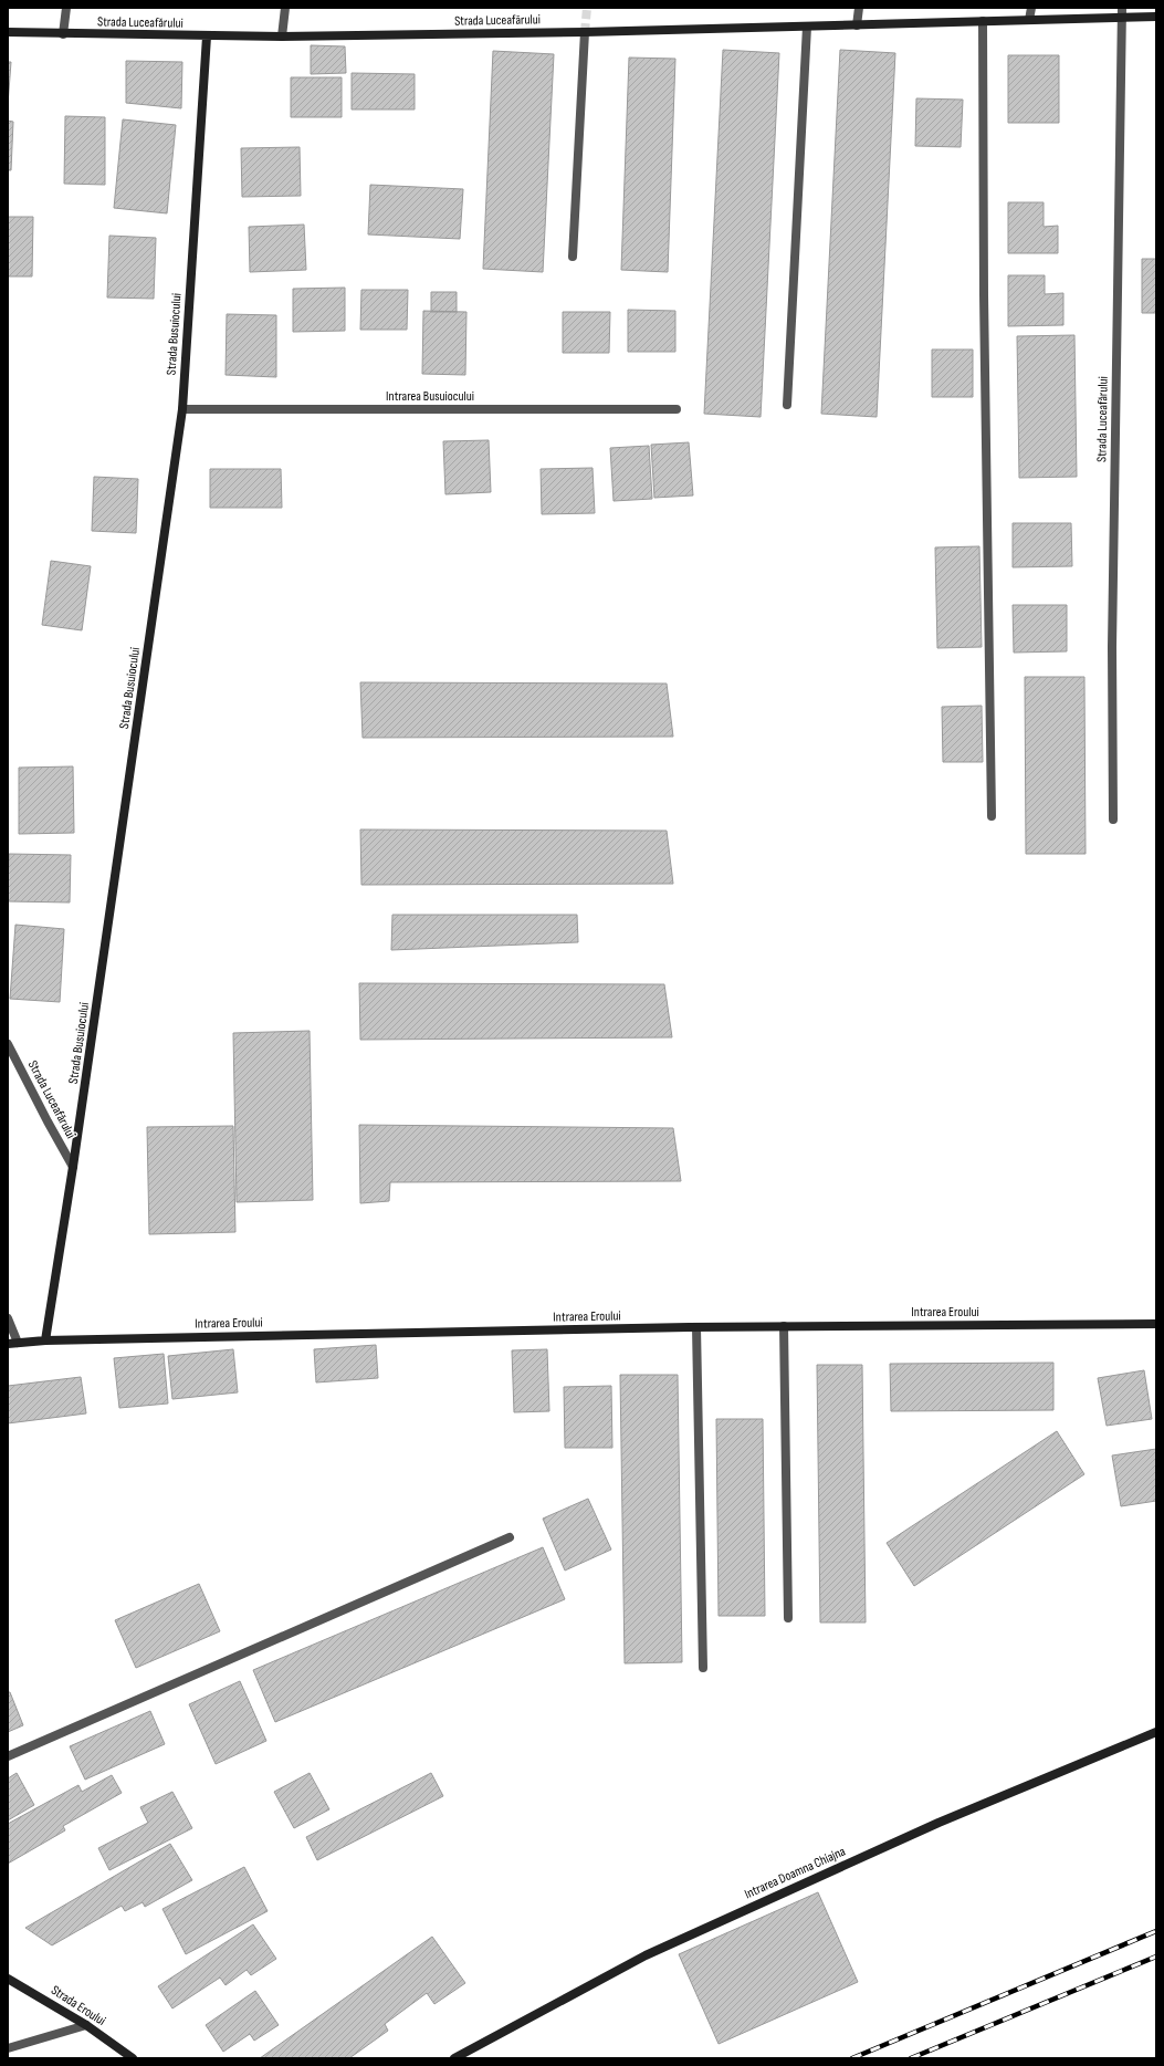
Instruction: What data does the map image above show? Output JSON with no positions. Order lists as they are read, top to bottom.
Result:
{
  "streets": {
    "street": [
      "Strada Luceafărului",
      "Strada Busuiocului",
      "Intrarea Busuiocului",
      "Intrarea Eroului",
      "Intrarea Doamna Chiajna",
      "Strada Eroului"
    ]
  },
  "crossings": [
    ["Strada Luceafărului", "Strada Busuiocului"],
    ["Strada Busuiocului", "Intrarea Busuiocului"],
    ["Strada Busuiocului", "Intrarea Eroului"]
  ]
}
